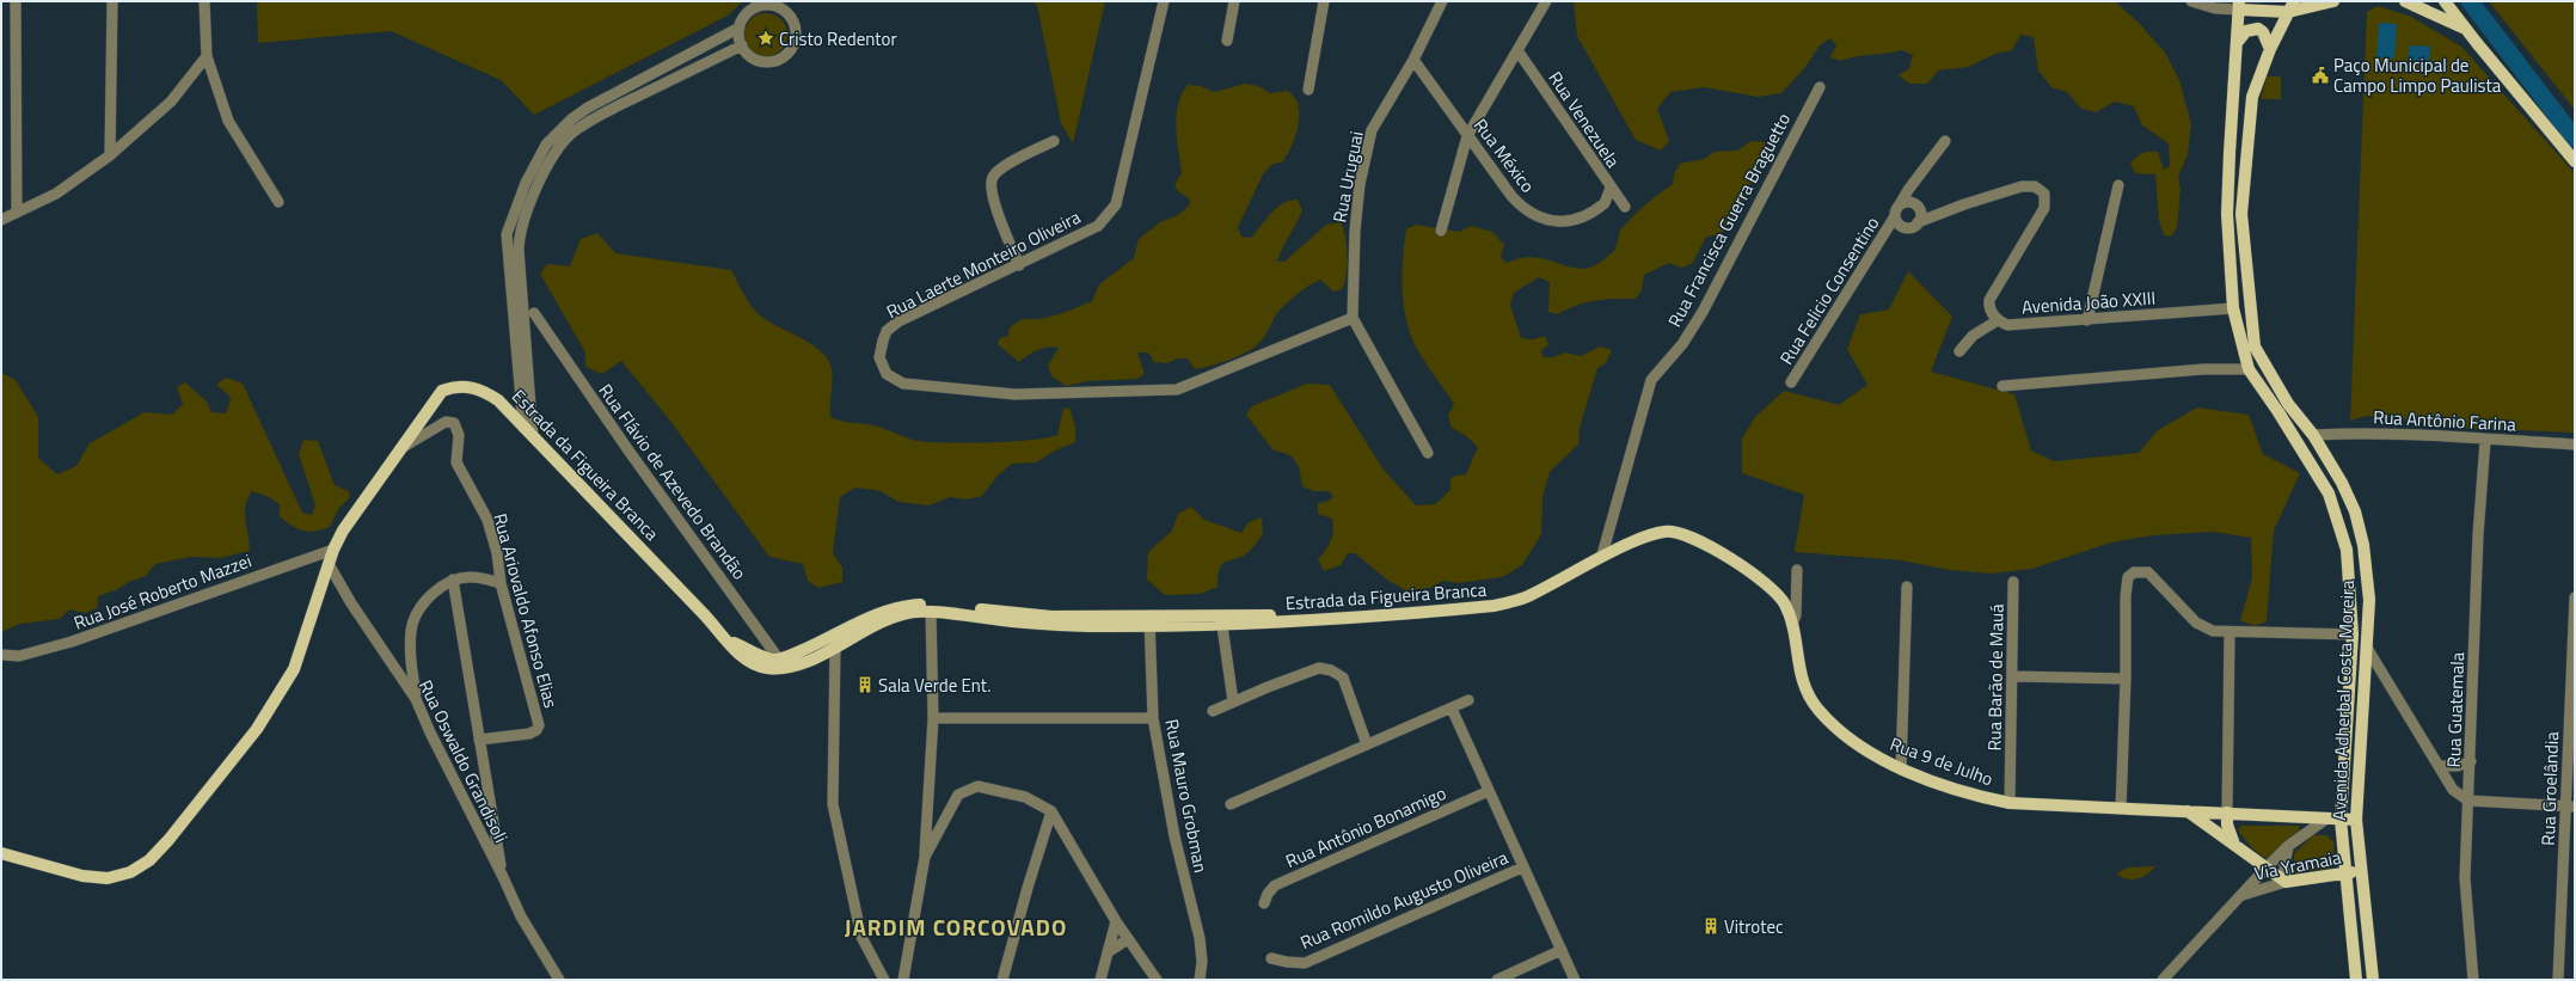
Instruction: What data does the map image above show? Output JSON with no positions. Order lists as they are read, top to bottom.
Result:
{
  "streets": {
    "main road": [
      "Estrada da Figueira Branca",
      "Avenida Adherbal Costa Moreira",
      "Rua 9 de Julho",
      "Via Yramaia"
    ],
    "street": [
      "Rua Venezuela",
      "Rua México",
      "Rua Uruguai",
      "Rua Francisca Guerra Braguetto",
      "Rua Laerte Monteiro Oliveira",
      "Rua Felicio Consentino",
      "Avenida João XXIII",
      "Rua Antônio Farina",
      "Rua Flávio de Azevedo Brandão",
      "Rua José Roberto Mazzei",
      "Rua Ariovaldo Afonso Elias",
      "Rua Barão de Mauá",
      "Rua Guatemala",
      "Rua Oswaldo Grandisoli",
      "Rua Groelândia",
      "Rua Mauro Grobman",
      "Rua Antônio Bonamigo",
      "Rua Romildo Augusto Oliveira"
    ]
  },
  "crossings": [
    ["Rua Venezuela", "Rua México"],
    ["Rua México", "Rua Uruguai"],
    ["Rua Uruguai", "Rua Laerte Monteiro Oliveira"],
    ["Rua Francisca Guerra Braguetto", "Estrada da Figueira Branca"],
    ["Rua Felicio Consentino", "Avenida João XXIII"],
    ["Avenida João XXIII", "Avenida Adherbal Costa Moreira"],
    ["Rua Antônio Farina", "Avenida Adherbal Costa Moreira"],
    ["Rua Antônio Farina", "Rua Guatemala"],
    ["Estrada da Figueira Branca", "Rua Flávio de Azevedo Brandão"],
    ["Estrada da Figueira Branca", "Rua José Roberto Mazzei"],
    ["Estrada da Figueira Branca", "Rua Ariovaldo Afonso Elias"],
    ["Estrada da Figueira Branca", "Rua Oswaldo Grandisoli"],
    ["Estrada da Figueira Branca", "Rua 9 de Julho"],
    ["Estrada da Figueira Branca", "Rua Mauro Grobman"],
    ["Rua Barão de Mauá", "Rua 9 de Julho"],
    ["Avenida Adherbal Costa Moreira", "Rua 9 de Julho"],
    ["Avenida Adherbal Costa Moreira", "Via Yramaia"]
  ],
  "districts": ["JARDIM CORCOVADO"],
  "places": {
    "place": ["Cristo Redentor"],
    "public building": ["Paço Municipal de Campo Limpo Paulista"],
    "building": ["Sala Verde Ent.", "Vitrotec"]
  }
}
